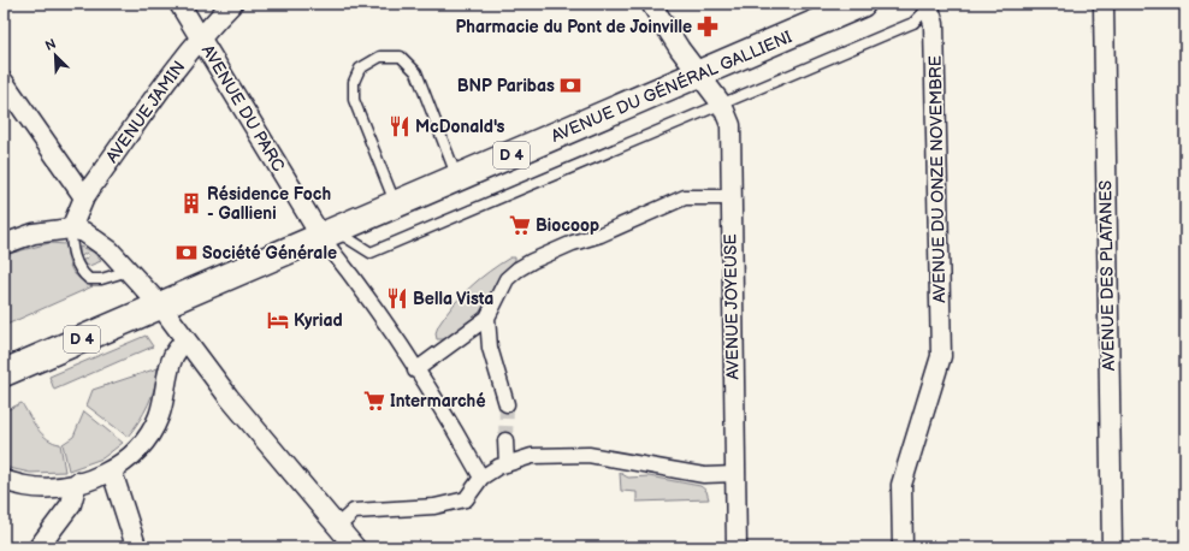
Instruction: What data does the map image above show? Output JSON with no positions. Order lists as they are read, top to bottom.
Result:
{
  "streets": {
    "main road": ["AVENUE DU GÉNÉRAL GALLIENI", "D 4"],
    "street": [
      "AVENUE DU PARC",
      "AVENUE JAMIN",
      "AVENUE DU ONZE NOVEMBRE",
      "AVENUE DES PLATANES",
      "AVENUE JOYEUSE"
    ]
  },
  "crossings": [
    ["AVENUE DU GÉNÉRAL GALLIENI", "AVENUE DU PARC"],
    ["AVENUE DU GÉNÉRAL GALLIENI", "AVENUE JOYEUSE"],
    ["AVENUE DU PARC", "AVENUE JAMIN"]
  ],
  "places": {
    "pharmacy": ["Pharmacie du Pont de Joinville"],
    "bank": ["BNP Paribas", "Société Générale"],
    "restaurant": ["McDonald's", "Bella Vista"],
    "building": ["Résidence Foch - Gallieni"],
    "supermarket": ["Biocoop", "Intermarché"],
    "hotel": ["Kyriad"]
  },
  "north": "top left"
}
